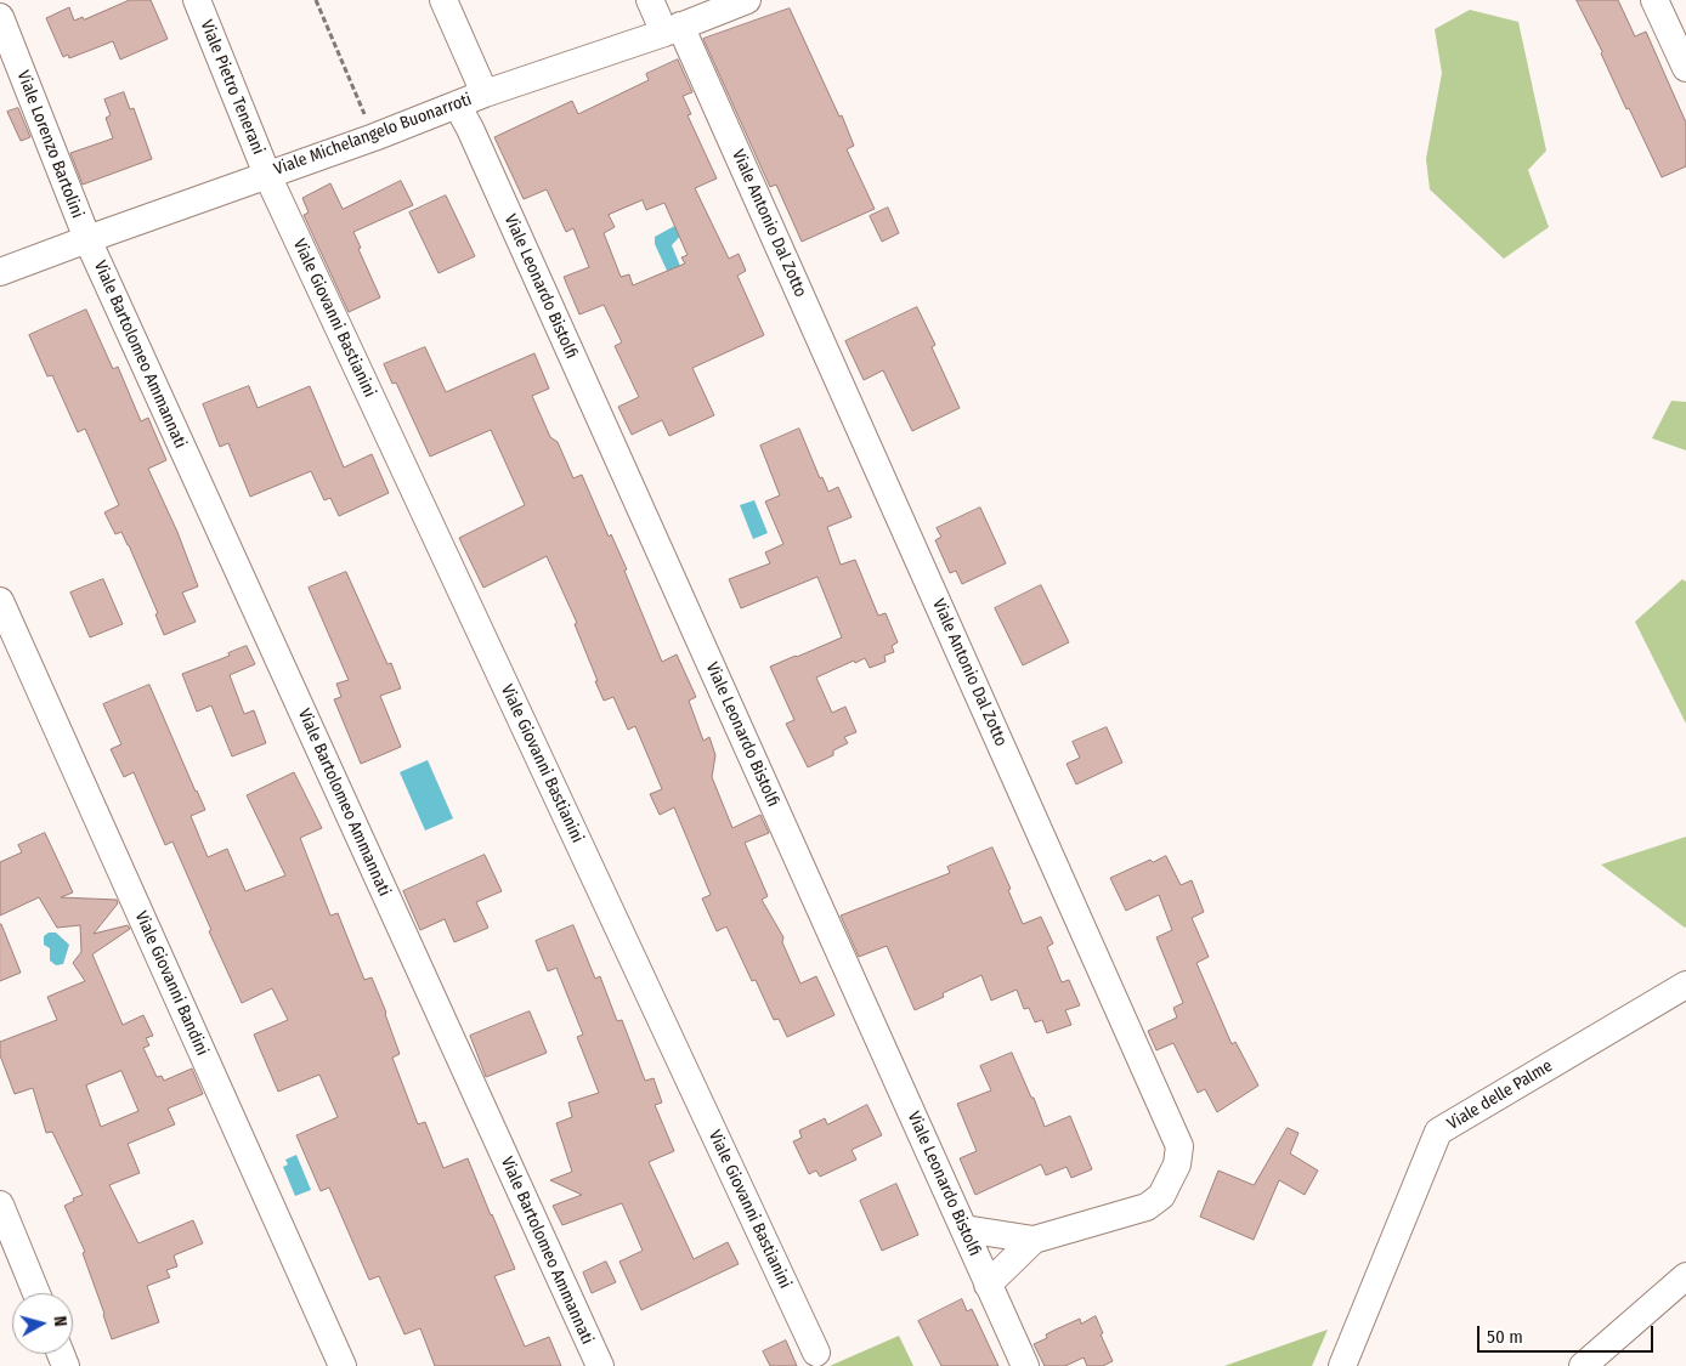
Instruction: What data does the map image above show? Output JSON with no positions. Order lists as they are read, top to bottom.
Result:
{
  "streets": {
    "street": [
      "Viale Pietro Tenerani",
      "Viale Michelangelo Buonarroti",
      "Viale Lorenzo Bartolini",
      "Viale Antonio Dal Zotto",
      "Viale Leonardo Bistolfi",
      "Viale Giovanni Bastianini",
      "Viale Bartolomeo Ammannati",
      "Viale Giovanni Bandini",
      "Viale delle Palme"
    ]
  },
  "crossings": [
    ["Viale Pietro Tenerani", "Viale Michelangelo Buonarroti"],
    ["Viale Pietro Tenerani", "Viale Giovanni Bastianini"],
    ["Viale Michelangelo Buonarroti", "Viale Lorenzo Bartolini"],
    ["Viale Michelangelo Buonarroti", "Viale Antonio Dal Zotto"],
    ["Viale Michelangelo Buonarroti", "Viale Leonardo Bistolfi"],
    ["Viale Michelangelo Buonarroti", "Viale Giovanni Bastianini"],
    ["Viale Michelangelo Buonarroti", "Viale Bartolomeo Ammannati"],
    ["Viale Lorenzo Bartolini", "Viale Bartolomeo Ammannati"],
    ["Viale Antonio Dal Zotto", "Viale Leonardo Bistolfi"]
  ],
  "scale_bar": "50 m",
  "north": "right"
}
